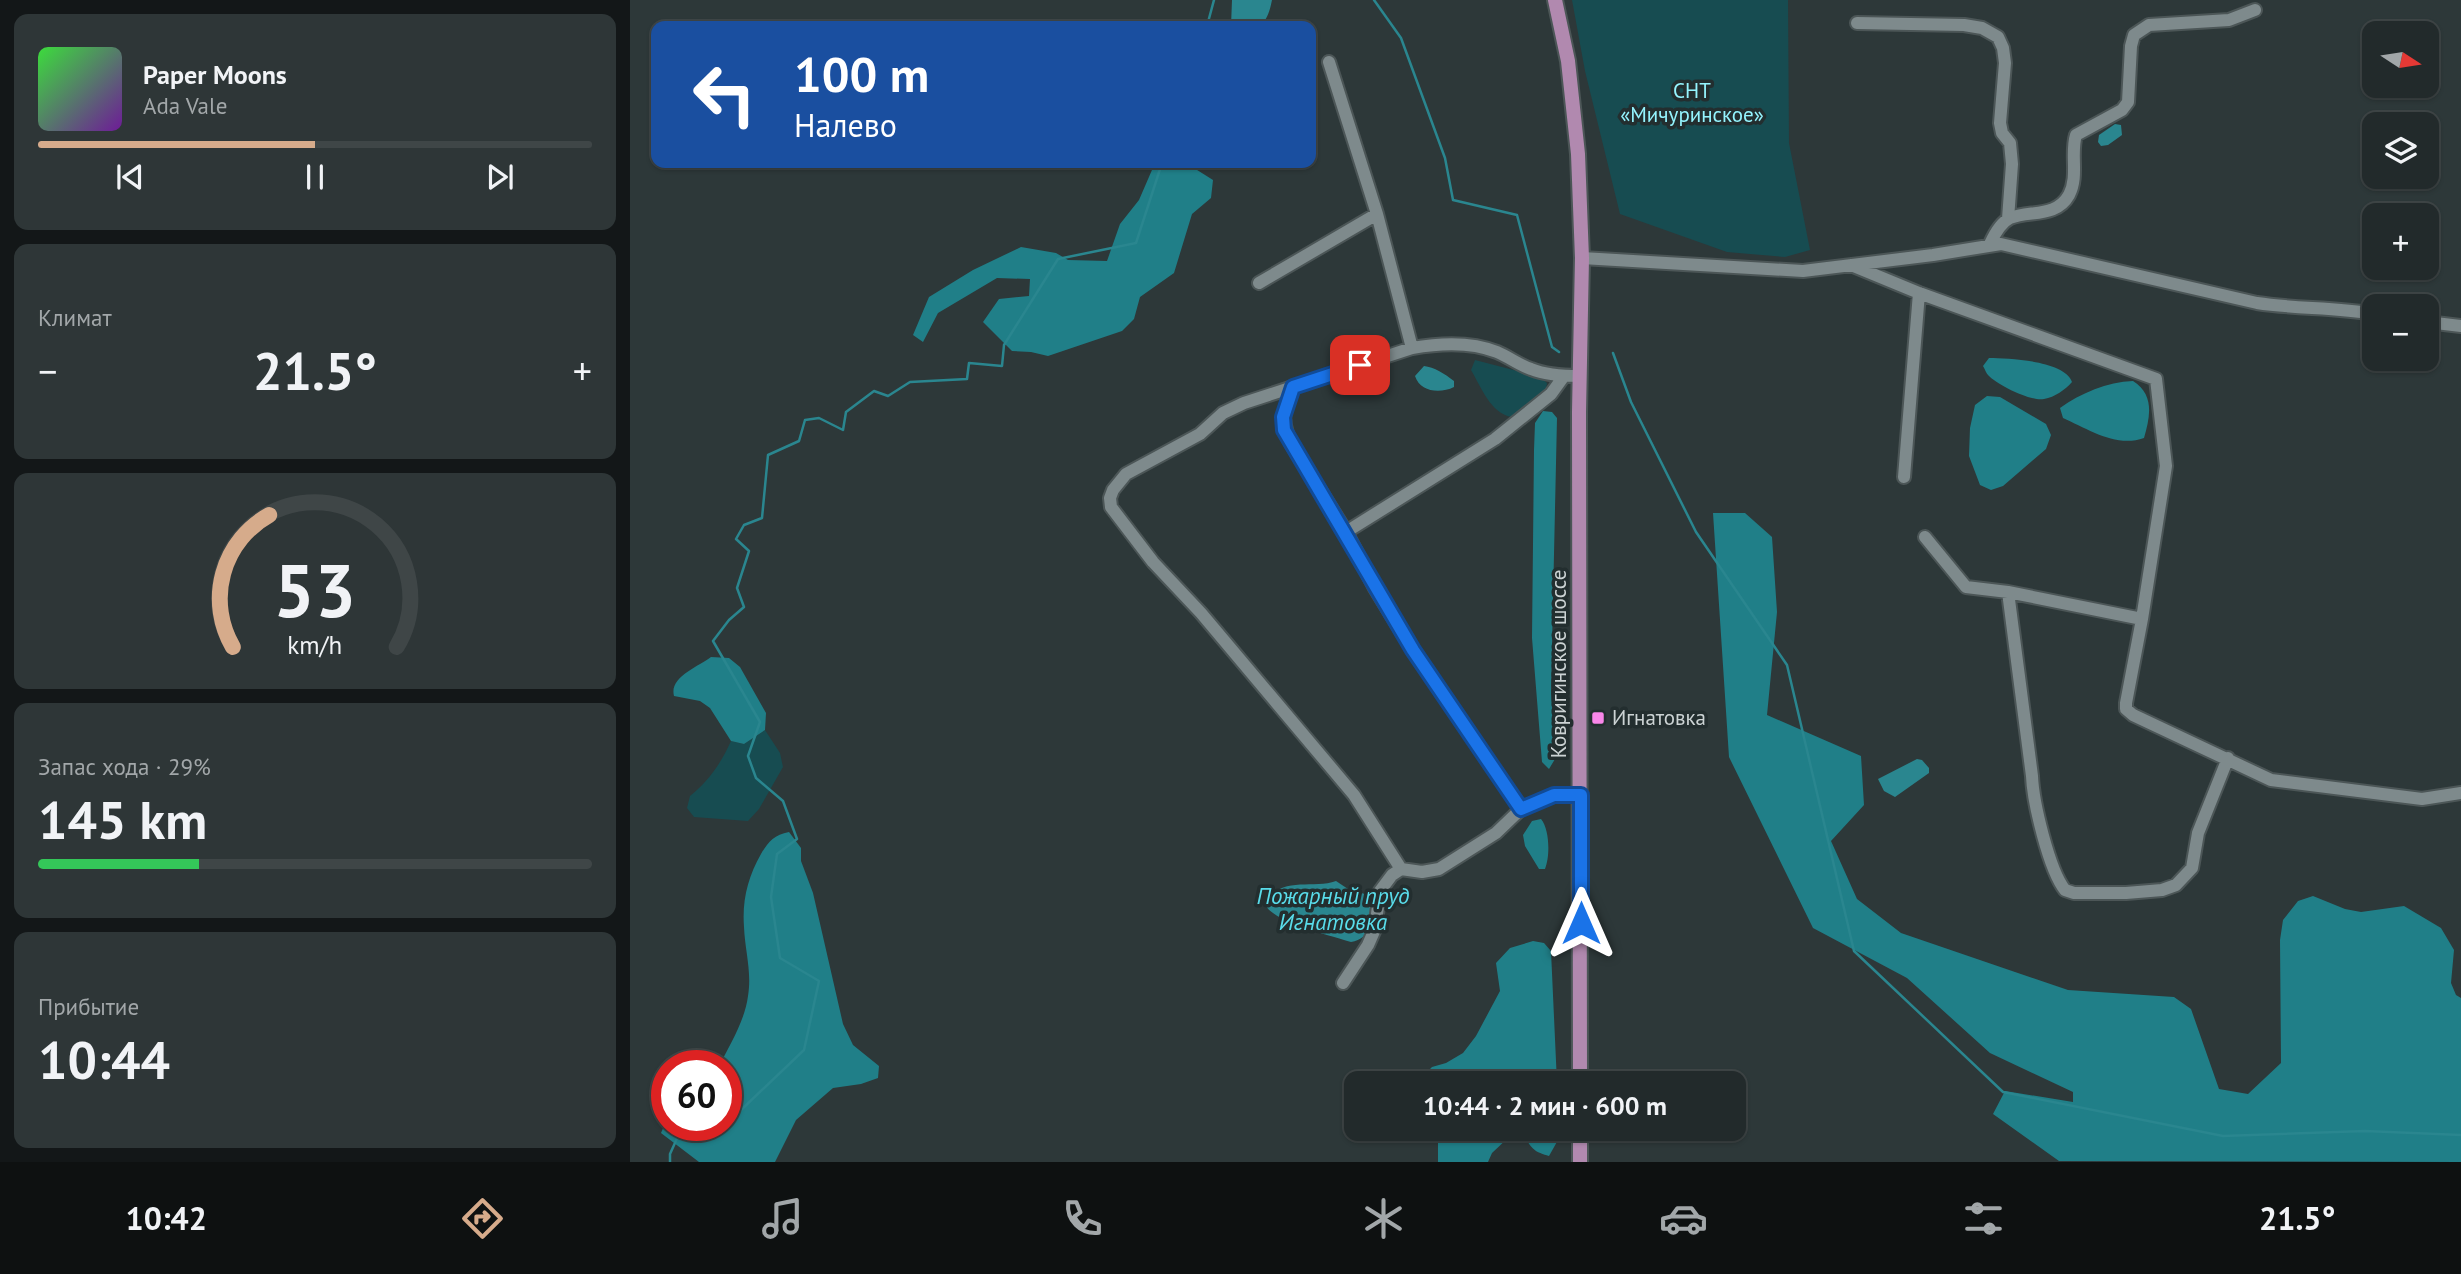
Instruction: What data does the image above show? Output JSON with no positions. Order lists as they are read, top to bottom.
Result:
{
  "streets": {
    "main road": ["Ковригинское шоссе"]
  },
  "water": ["Пожарный пруд Игнатовка"],
  "parks": ["СНТ «Мичуринское»"],
  "places": {
    "transit": ["Игнатовка"]
  },
  "north": "right",
  "page": {
    "map_buttons": ["+", "−"],
    "turn": ["100 m", "Налево"],
    "song": ["Paper Moons", "Ada Vale"],
    "tile": [
      "Климат",
      ["Запас хода · 29%", "145 km"],
      ["Прибытие", "10:44"]
    ],
    "heat": ["−", "21.5°", "+"],
    "limit": "60",
    "trip": "10:44 · 2 мин · 600 m",
    "tabs": ["10:42", "21.5°"],
    "gauge": ["53", "km/h"]
  }
}
